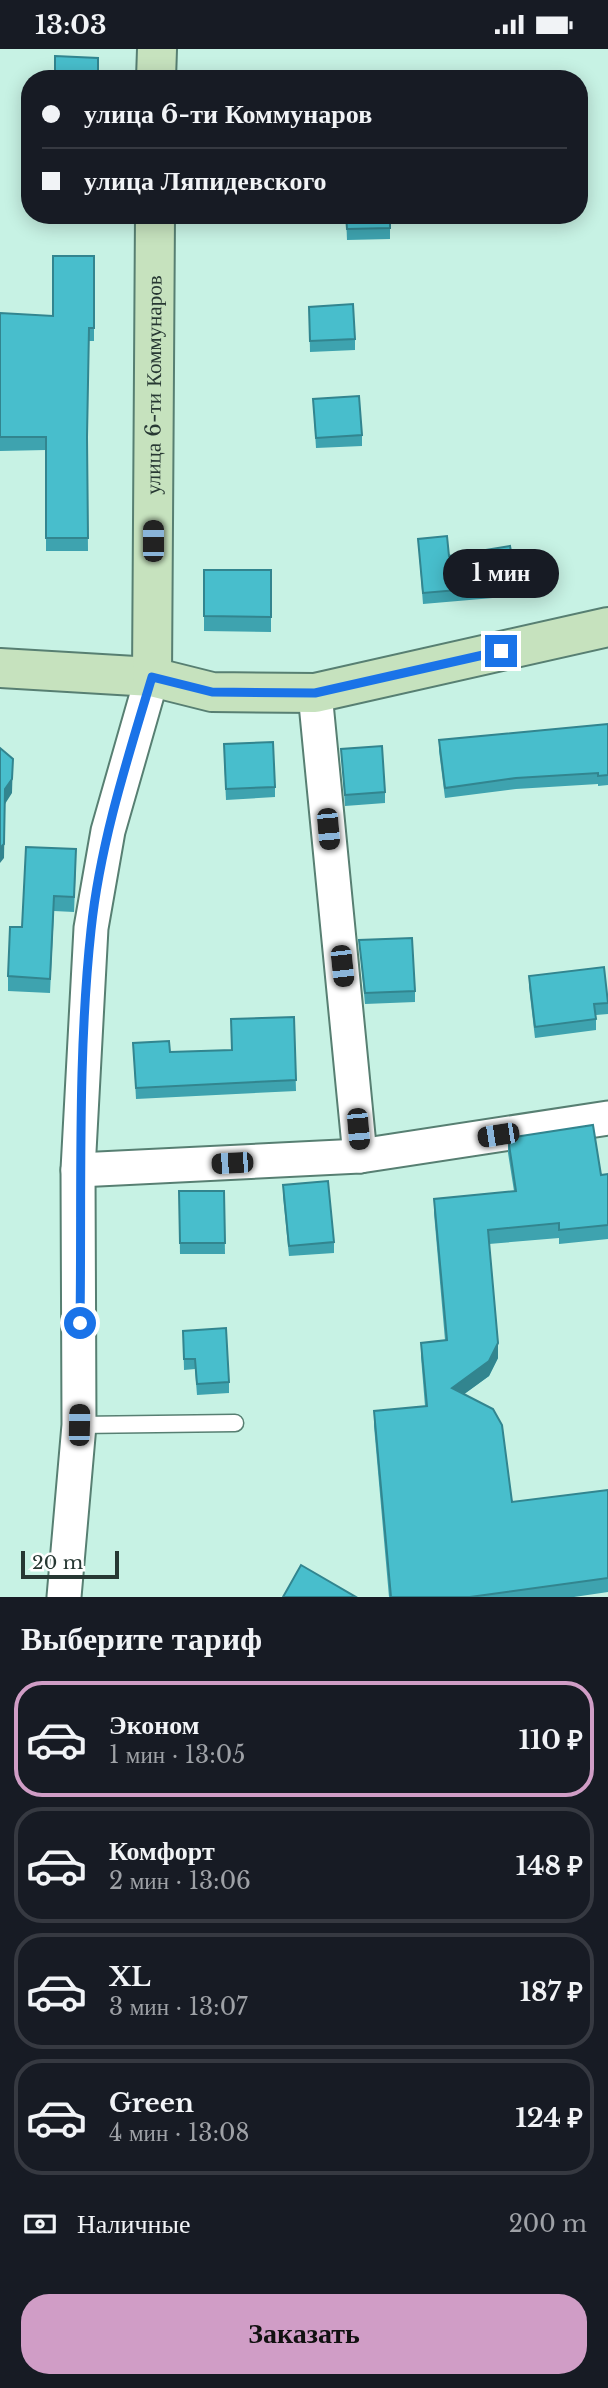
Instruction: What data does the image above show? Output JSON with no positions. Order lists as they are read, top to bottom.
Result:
{
  "streets": {
    "main road": ["улица 6-ти Коммунаров"]
  },
  "scale_bar": "20 m",
  "page": {
    "status": "13:03",
    "banner": ["улица 6-ти Коммунаров", "улица Ляпидевского"],
    "bubble": "1 мин",
    "scale": "20 m",
    "heading": "Выберите тариф",
    "list": [
      {
        "name": "Эконом",
        "note": "1 мин · 13:05",
        "value": "110 ₽"
      },
      {
        "name": "Комфорт",
        "note": "2 мин · 13:06",
        "value": "148 ₽"
      },
      {
        "name": "XL",
        "note": "3 мин · 13:07",
        "value": "187 ₽"
      },
      {
        "name": "Green",
        "note": "4 мин · 13:08",
        "value": "124 ₽"
      }
    ],
    "pay": ["Наличные", "200 m"],
    "buttons": "Заказать"
  }
}
